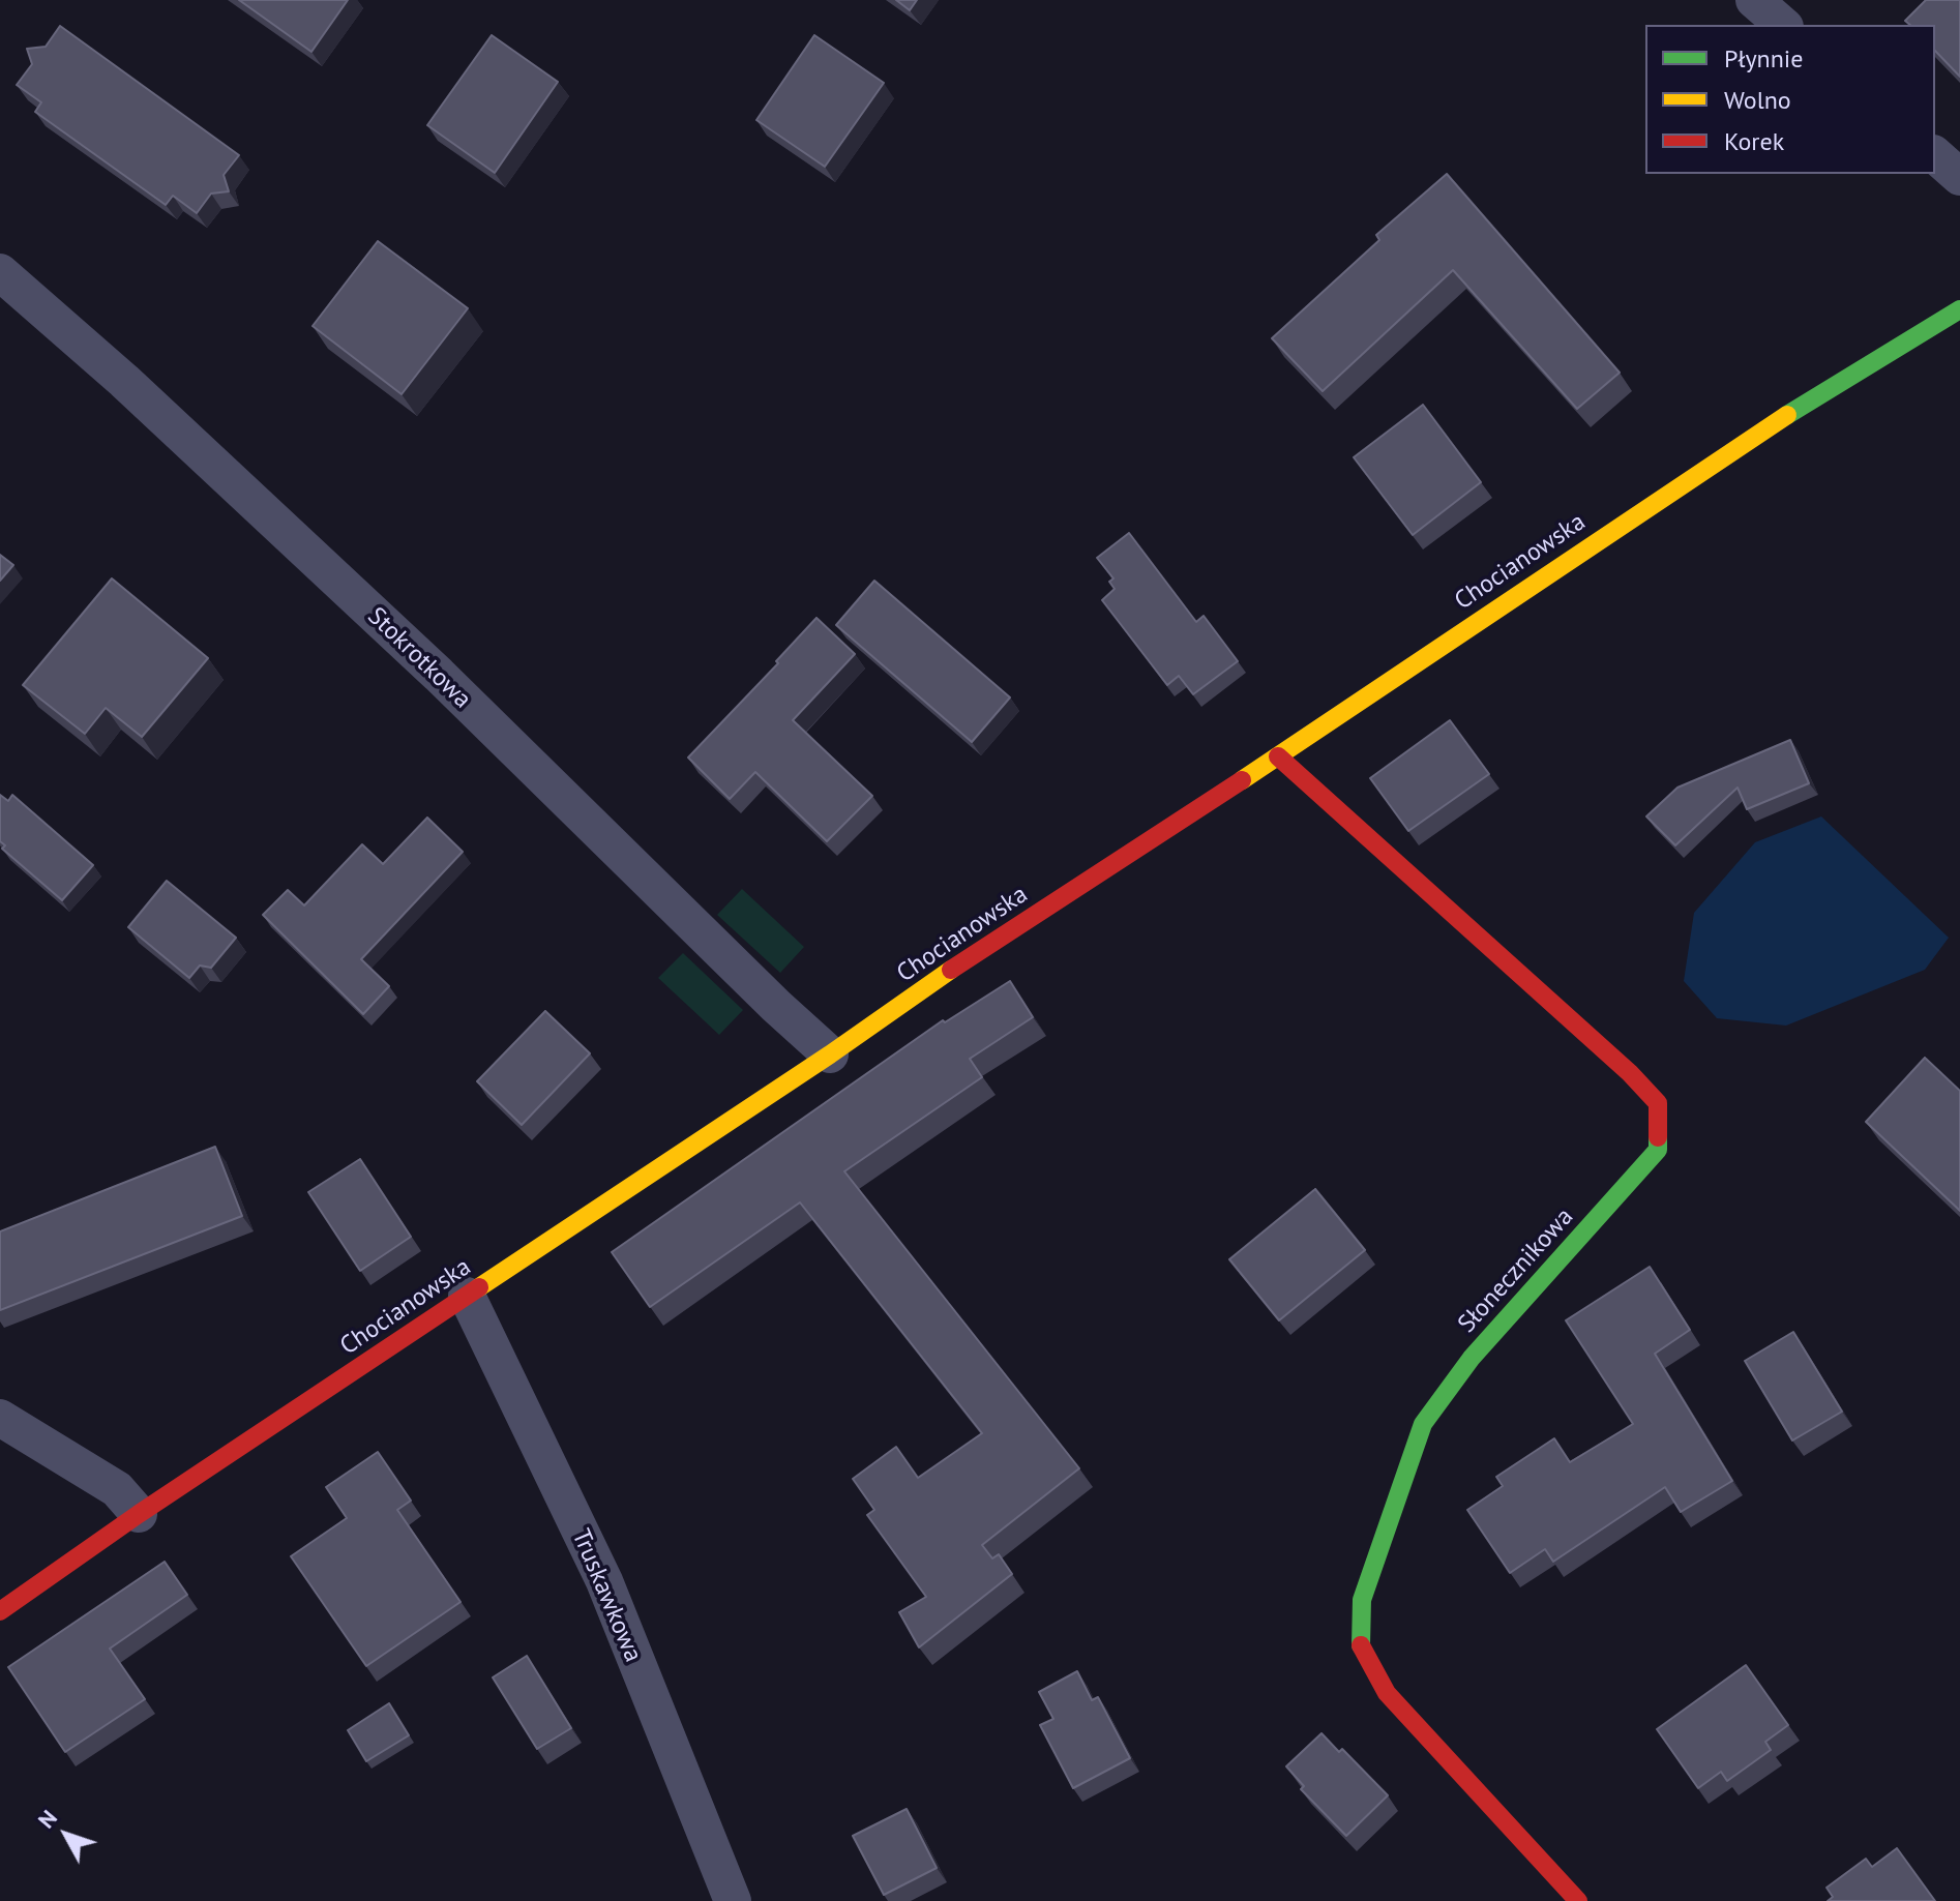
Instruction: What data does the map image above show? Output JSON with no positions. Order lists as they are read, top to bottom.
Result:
{
  "streets": {
    "street": [
      "Chocianowska",
      "Stokrotkowa",
      "Słonecznikowa",
      "Truskawkowa"
    ]
  },
  "crossings": [
    ["Chocianowska", "Stokrotkowa"],
    ["Chocianowska", "Słonecznikowa"],
    ["Chocianowska", "Truskawkowa"]
  ],
  "legend": ["Płynnie", "Wolno", "Korek"],
  "north": "top left"
}
